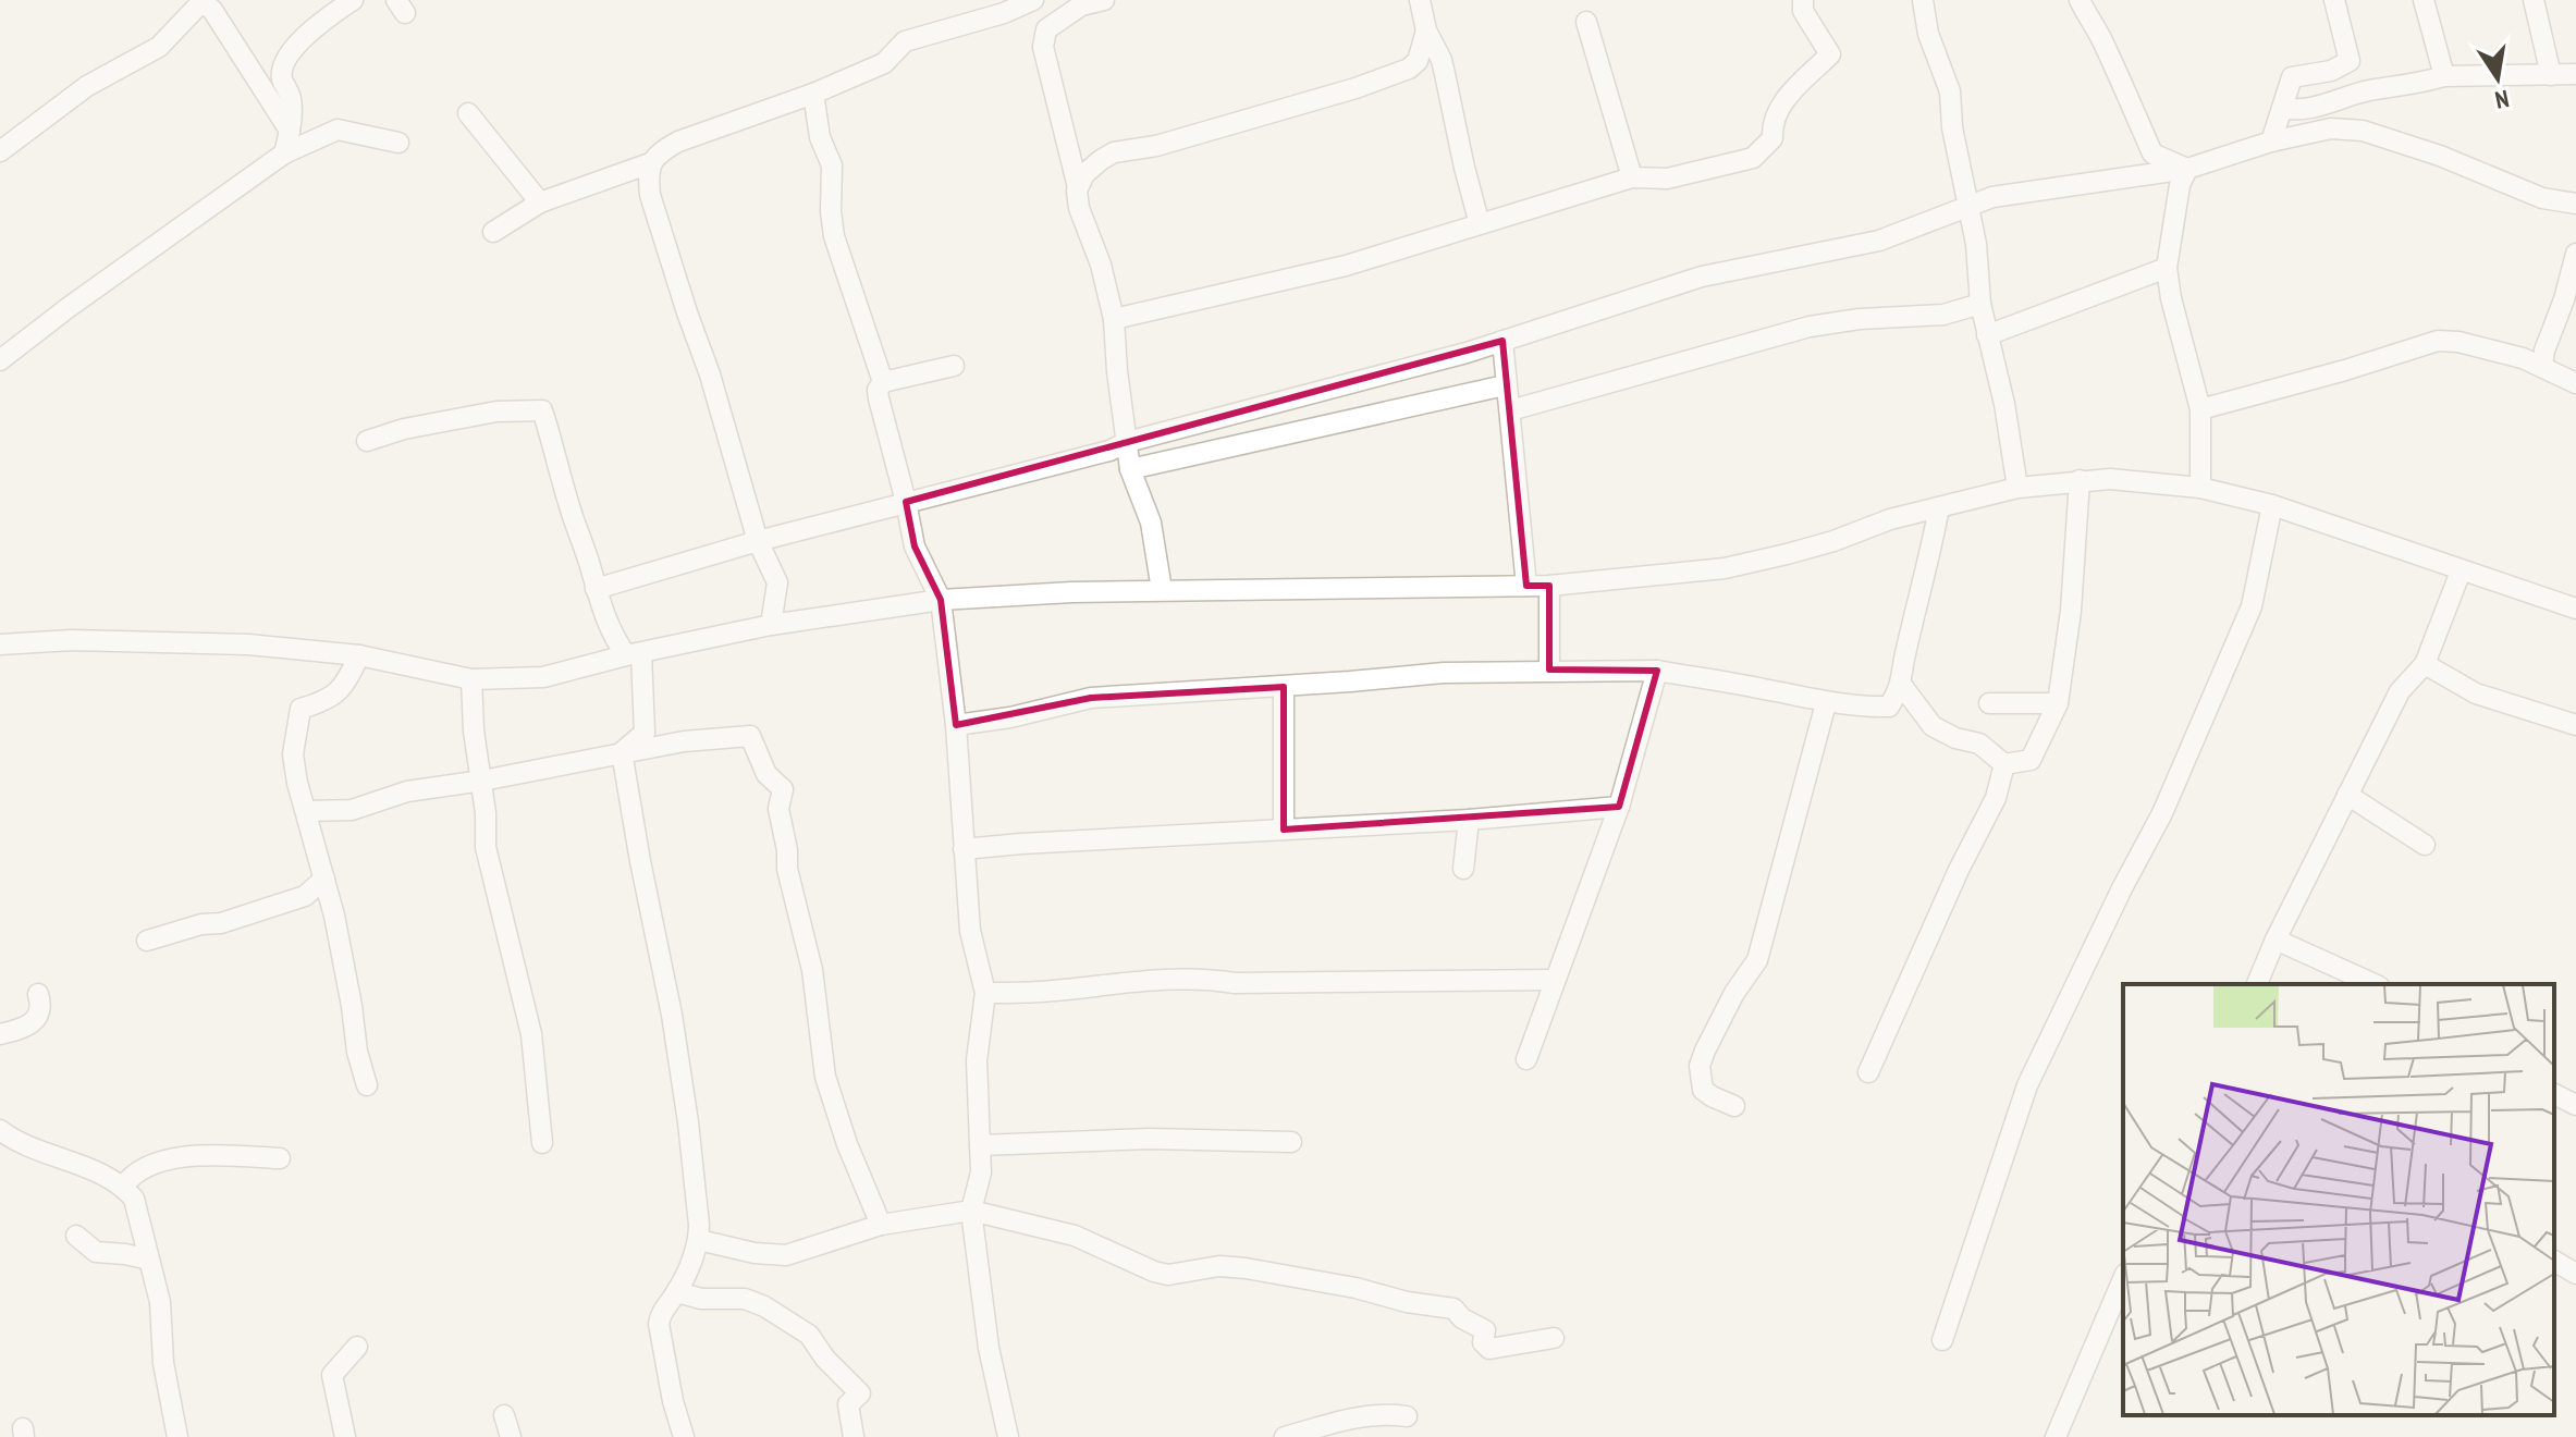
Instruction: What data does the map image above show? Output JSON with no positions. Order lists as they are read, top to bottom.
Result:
{
  "north": "bottom"
}
